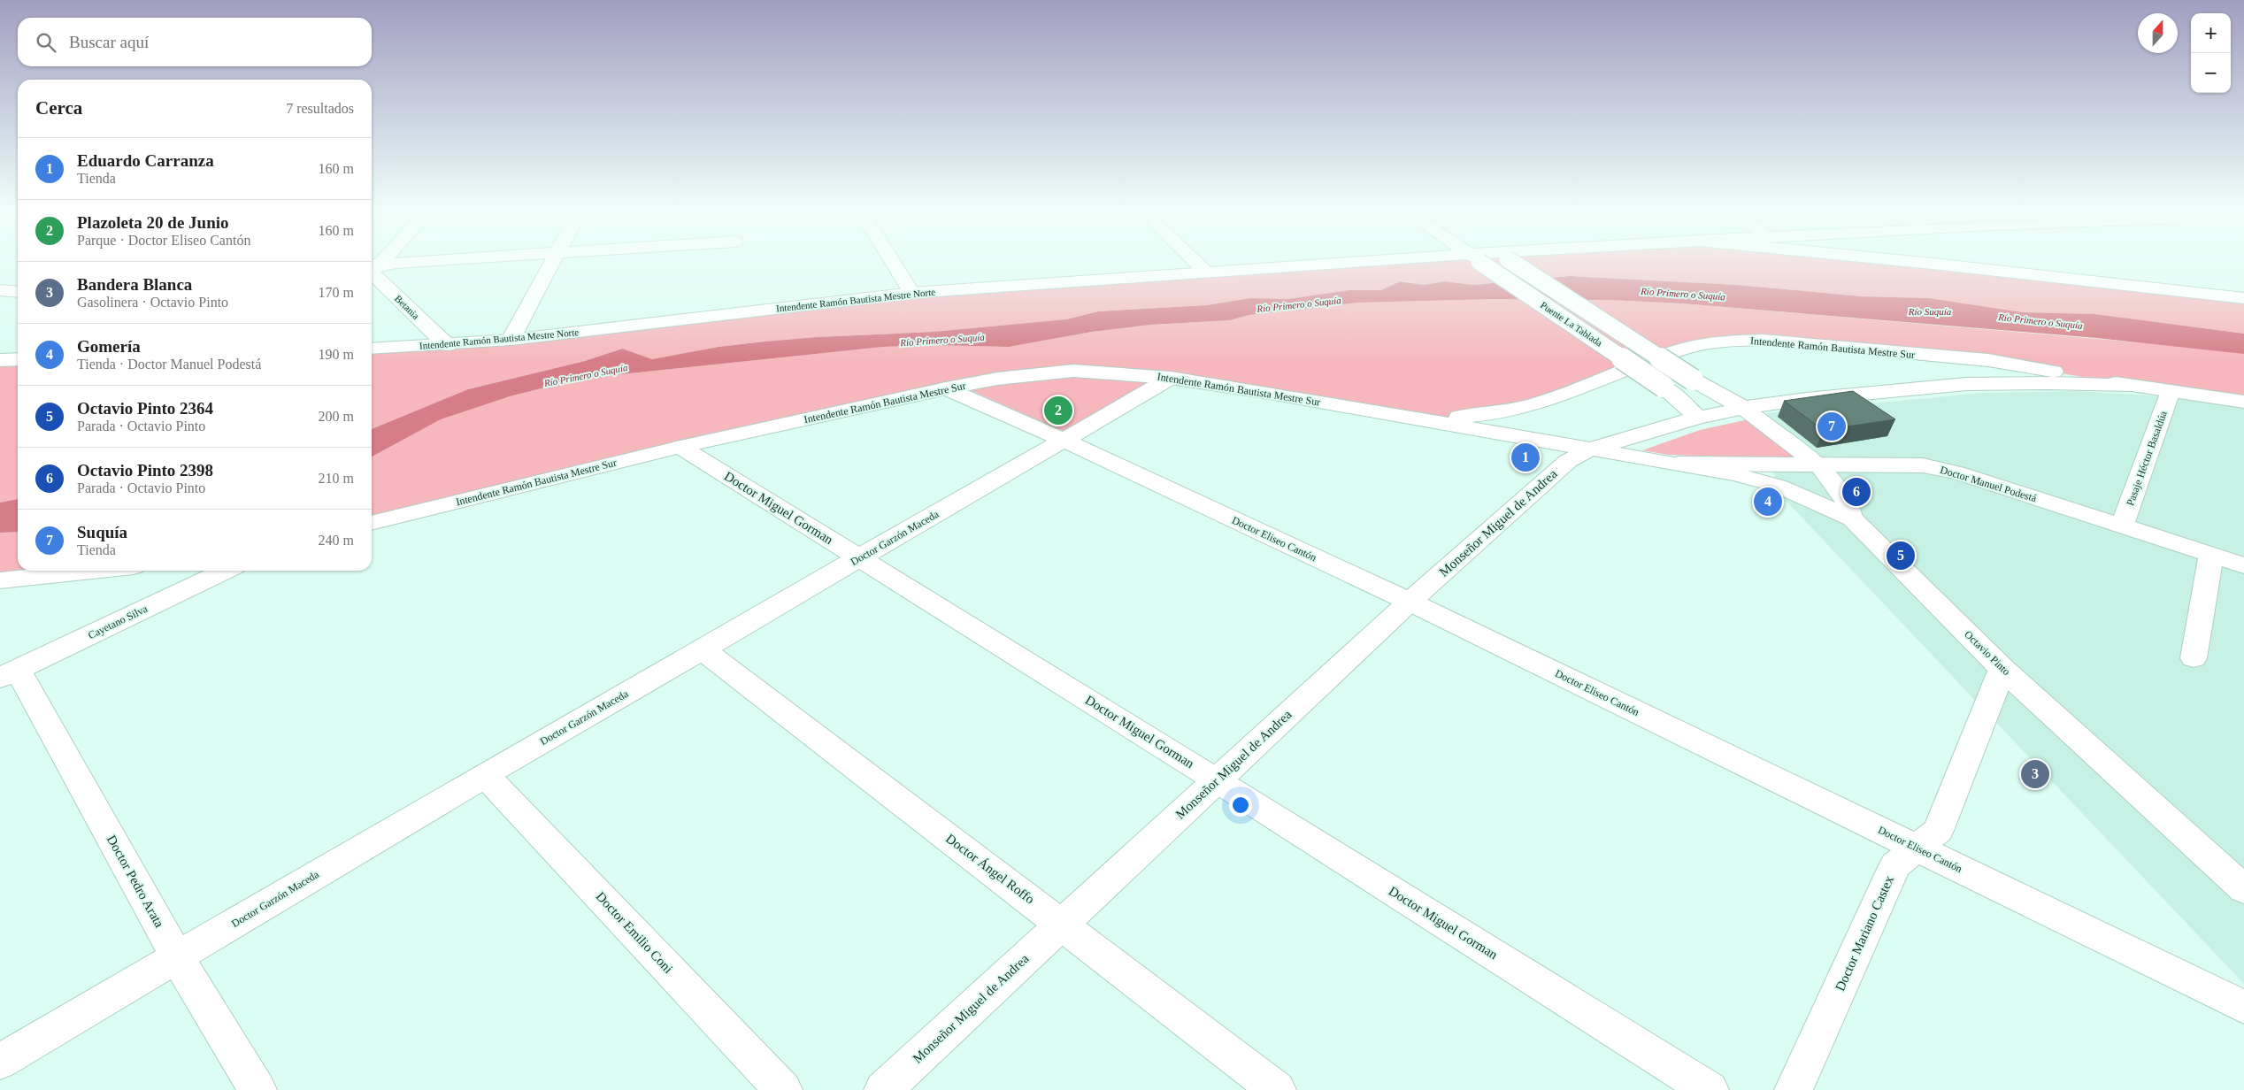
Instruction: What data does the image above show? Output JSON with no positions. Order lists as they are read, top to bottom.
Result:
{
  "streets": {
    "street": [
      "Intendente Ramón Bautista Mestre Norte",
      "Betania",
      "Puente La Tablada",
      "Intendente Ramón Bautista Mestre Sur",
      "Pasaje Héctor Basaldúa",
      "Doctor Manuel Podestá",
      "Doctor Miguel Gorman",
      "Monseñor Miguel de Andrea",
      "Doctor Garzón Maceda",
      "Doctor Eliseo Cantón",
      "Cayetano Silva",
      "Octavio Pinto",
      "Doctor Ángel Roffo",
      "Doctor Pedro Arata",
      "Doctor Emilio Coni",
      "Doctor Mariano Castex"
    ]
  },
  "crossings": [
    ["Intendente Ramón Bautista Mestre Norte", "Betania"],
    ["Puente La Tablada", "Intendente Ramón Bautista Mestre Sur"],
    ["Puente La Tablada", "Octavio Pinto"],
    ["Intendente Ramón Bautista Mestre Sur", "Pasaje Héctor Basaldúa"],
    ["Intendente Ramón Bautista Mestre Sur", "Doctor Miguel Gorman"],
    ["Intendente Ramón Bautista Mestre Sur", "Monseñor Miguel de Andrea"],
    ["Intendente Ramón Bautista Mestre Sur", "Doctor Garzón Maceda"],
    ["Intendente Ramón Bautista Mestre Sur", "Doctor Eliseo Cantón"],
    ["Intendente Ramón Bautista Mestre Sur", "Octavio Pinto"],
    ["Pasaje Héctor Basaldúa", "Doctor Manuel Podestá"],
    ["Doctor Manuel Podestá", "Octavio Pinto"],
    ["Doctor Miguel Gorman", "Monseñor Miguel de Andrea"],
    ["Doctor Miguel Gorman", "Doctor Garzón Maceda"],
    ["Monseñor Miguel de Andrea", "Doctor Eliseo Cantón"],
    ["Monseñor Miguel de Andrea", "Doctor Ángel Roffo"],
    ["Doctor Garzón Maceda", "Doctor Eliseo Cantón"],
    ["Doctor Garzón Maceda", "Doctor Ángel Roffo"],
    ["Doctor Garzón Maceda", "Doctor Pedro Arata"],
    ["Doctor Garzón Maceda", "Doctor Emilio Coni"],
    ["Doctor Eliseo Cantón", "Doctor Mariano Castex"],
    ["Cayetano Silva", "Doctor Pedro Arata"],
    ["Octavio Pinto", "Doctor Mariano Castex"]
  ],
  "water": ["Río Primero o Suquía", "Río Suquía"],
  "north": "top",
  "page": {
    "map_buttons": ["+", "−"],
    "search": "Buscar aquí",
    "heading": ["Cerca", "7 resultados"],
    "list": [
      {
        "mark": "1",
        "name": "Eduardo Carranza",
        "note": "Tienda",
        "value": "160 m"
      },
      {
        "mark": "2",
        "name": "Plazoleta 20 de Junio",
        "note": "Parque · Doctor Eliseo Cantón",
        "value": "160 m"
      },
      {
        "mark": "3",
        "name": "Bandera Blanca",
        "note": "Gasolinera · Octavio Pinto",
        "value": "170 m"
      },
      {
        "mark": "4",
        "name": "Gomería",
        "note": "Tienda · Doctor Manuel Podestá",
        "value": "190 m"
      },
      {
        "mark": "5",
        "name": "Octavio Pinto 2364",
        "note": "Parada · Octavio Pinto",
        "value": "200 m"
      },
      {
        "mark": "6",
        "name": "Octavio Pinto 2398",
        "note": "Parada · Octavio Pinto",
        "value": "210 m"
      },
      {
        "mark": "7",
        "name": "Suquía",
        "note": "Tienda",
        "value": "240 m"
      }
    ],
    "pins": [
      "2",
      "7",
      "1",
      "6",
      "4",
      "5",
      "3"
    ]
  }
}
